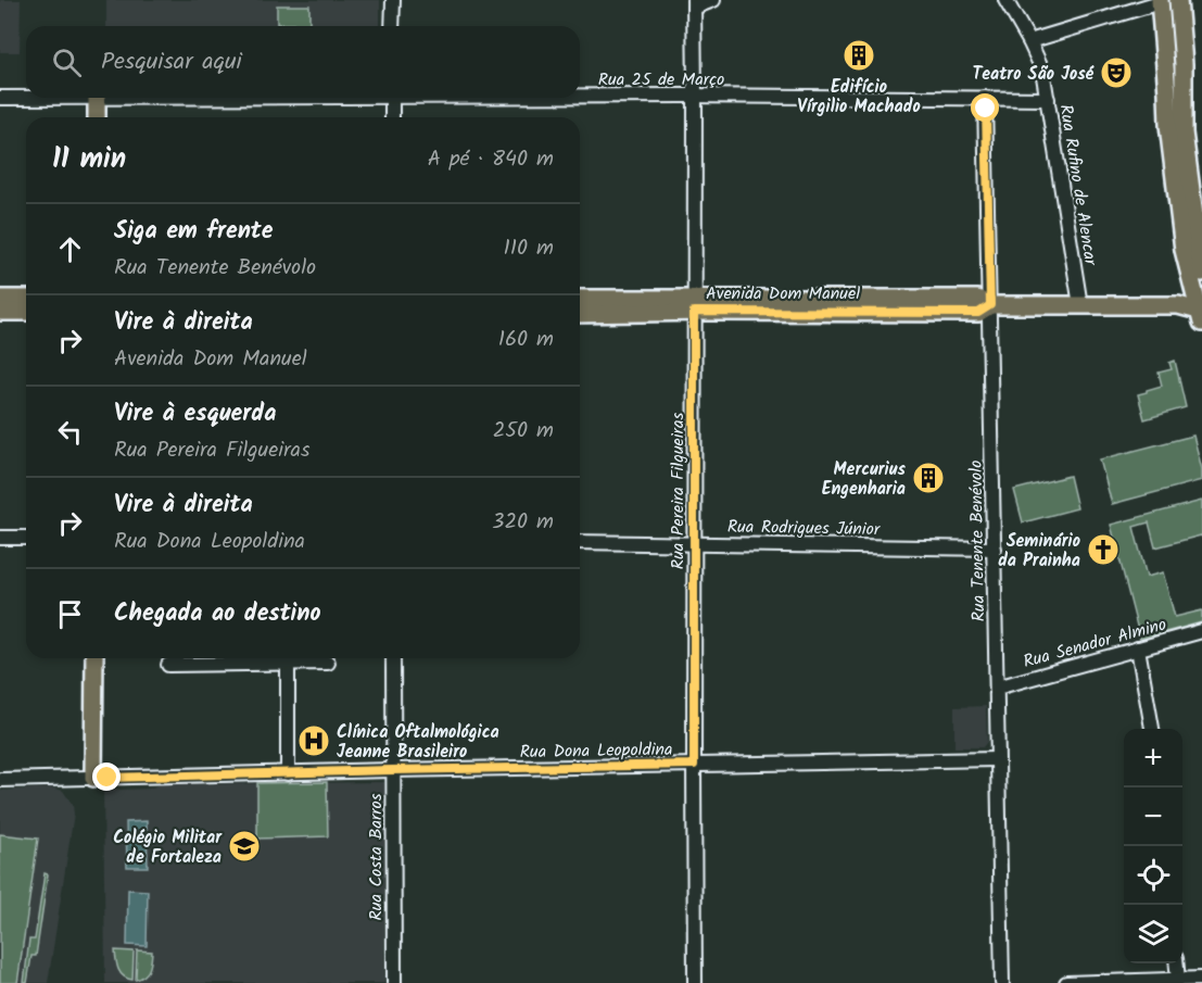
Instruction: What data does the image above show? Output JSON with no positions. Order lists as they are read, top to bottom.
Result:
{
  "streets": {
    "main road": ["Avenida Dom Manuel"],
    "street": [
      "Rua 25 de Março",
      "Rua Rufino de Alencar",
      "Rua Pereira Filgueiras",
      "Rua Rodrigues Júnior",
      "Rua Tenente Benévolo",
      "Rua Senador Almino",
      "Rua Dona Leopoldina",
      "Rua Costa Barros"
    ]
  },
  "crossings": [
    ["Rua 25 de Março", "Rua Rufino de Alencar"],
    ["Rua 25 de Março", "Rua Pereira Filgueiras"],
    ["Rua 25 de Março", "Rua Tenente Benévolo"],
    ["Rua Rufino de Alencar", "Avenida Dom Manuel"],
    ["Avenida Dom Manuel", "Rua Pereira Filgueiras"],
    ["Avenida Dom Manuel", "Rua Tenente Benévolo"],
    ["Rua Pereira Filgueiras", "Rua Rodrigues Júnior"],
    ["Rua Pereira Filgueiras", "Rua Dona Leopoldina"],
    ["Rua Rodrigues Júnior", "Rua Tenente Benévolo"],
    ["Rua Tenente Benévolo", "Rua Senador Almino"],
    ["Rua Tenente Benévolo", "Rua Dona Leopoldina"],
    ["Rua Dona Leopoldina", "Rua Costa Barros"]
  ],
  "places": {
    "building": ["Edifício Vírgilio Machado", "Mercurius Engenharia"],
    "theatre": ["Teatro São José"],
    "church": ["Seminário da Prainha"],
    "hospital": ["Clínica Oftalmológica Jeanne Brasileiro"],
    "school or university": ["Colégio Militar de Fortaleza"]
  },
  "page": {
    "search": "Pesquisar aqui",
    "heading": ["11 min", "A pé · 840 m"],
    "list": [
      ["Siga em frente", "Rua Tenente Benévolo", "110 m"],
      ["Vire à direita", "Avenida Dom Manuel", "160 m"],
      ["Vire à esquerda", "Rua Pereira Filgueiras", "250 m"],
      ["Vire à direita", "Rua Dona Leopoldina", "320 m"],
      "Chegada ao destino"
    ],
    "map_buttons": ["+", "−"]
  }
}
